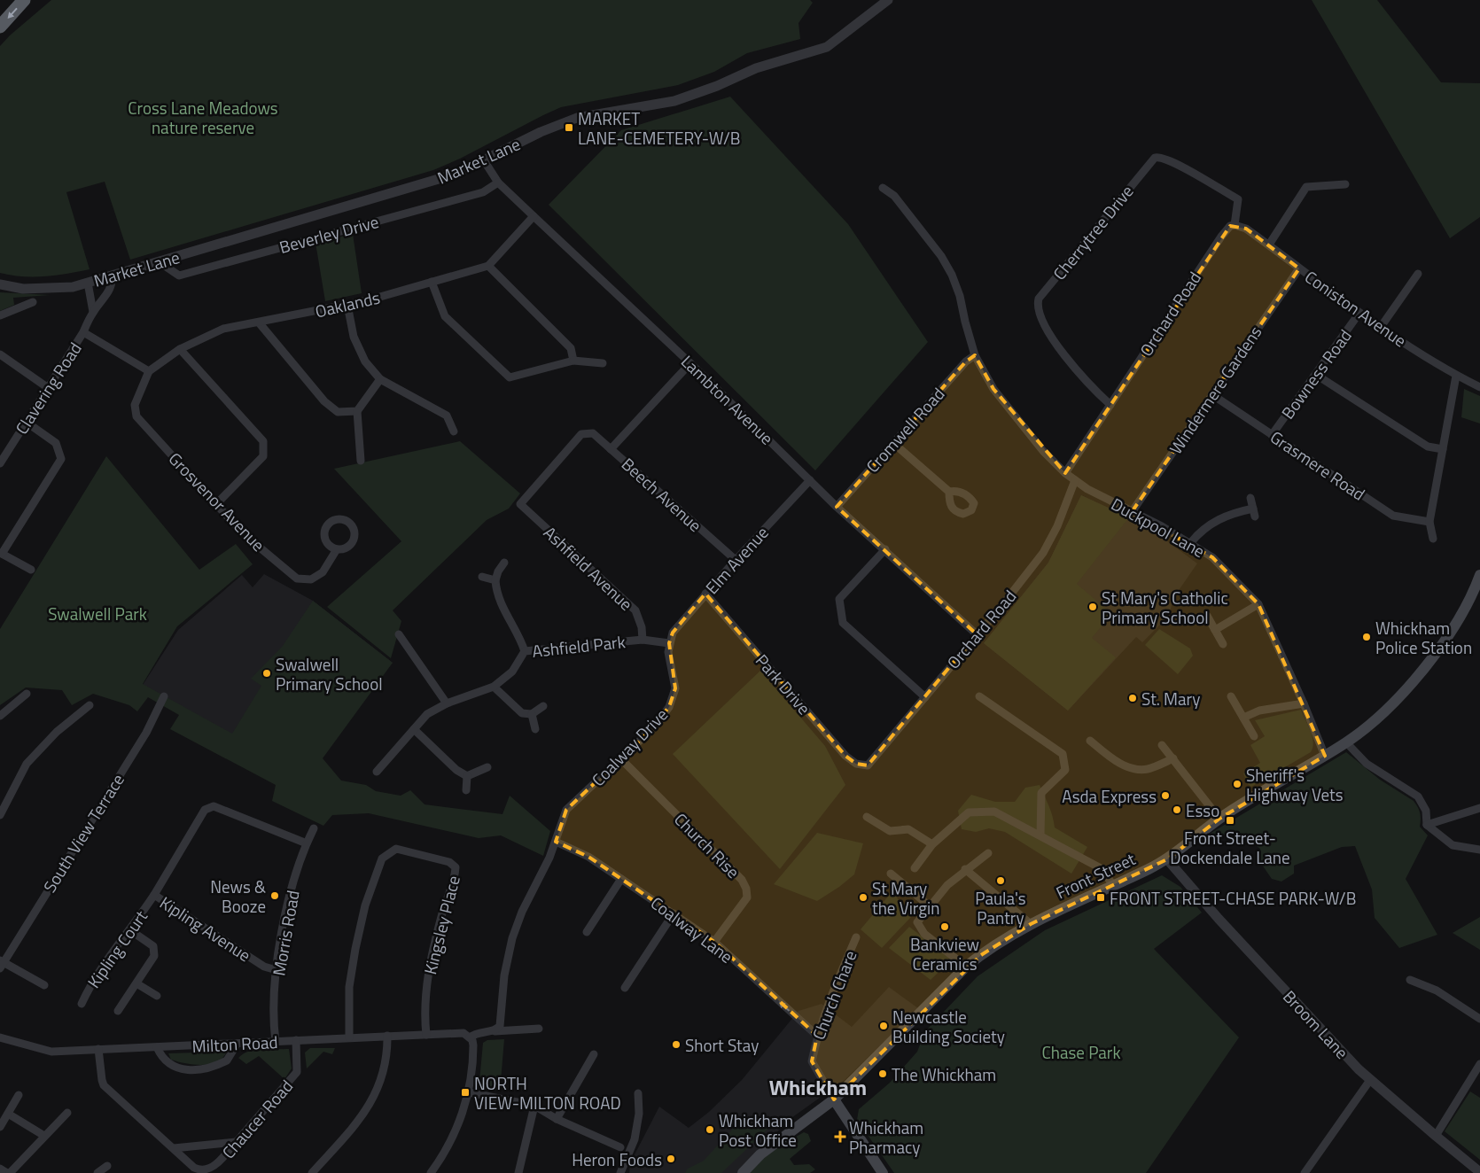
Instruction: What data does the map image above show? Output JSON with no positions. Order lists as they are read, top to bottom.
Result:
{
  "streets": {
    "main road": ["Front Street"],
    "street": [
      "Market Lane",
      "Cherrytree Drive",
      "Beverley Drive",
      "Oaklands",
      "Coniston Avenue",
      "Orchard Road",
      "Bowness Road",
      "Clavering Road",
      "Windermere Gardens",
      "Lambton Avenue",
      "Cromwell Road",
      "Grasmere Road",
      "Beech Avenue",
      "Grosvenor Avenue",
      "Duckpool Lane",
      "Elm Avenue",
      "Ashfield Avenue",
      "Ashfield Park",
      "Park Drive",
      "Coalway Drive",
      "South View Terrace",
      "Church Rise",
      "Kingsley Place",
      "Kipling Avenue",
      "Coalway Lane",
      "Morris Road",
      "Kipling Court",
      "Church Chare",
      "Broom Lane",
      "Milton Road",
      "Chaucer Road"
    ]
  },
  "crossings": [
    ["Market Lane", "Beverley Drive"],
    ["Market Lane", "Clavering Road"],
    ["Market Lane", "Lambton Avenue"],
    ["Cherrytree Drive", "Coniston Avenue"],
    ["Cherrytree Drive", "Orchard Road"],
    ["Beverley Drive", "Lambton Avenue"],
    ["Oaklands", "Grosvenor Avenue"],
    ["Coniston Avenue", "Orchard Road"],
    ["Coniston Avenue", "Bowness Road"],
    ["Coniston Avenue", "Windermere Gardens"],
    ["Orchard Road", "Lambton Avenue"],
    ["Orchard Road", "Duckpool Lane"],
    ["Orchard Road", "Park Drive"],
    ["Bowness Road", "Grasmere Road"],
    ["Windermere Gardens", "Grasmere Road"],
    ["Windermere Gardens", "Duckpool Lane"],
    ["Lambton Avenue", "Cromwell Road"],
    ["Lambton Avenue", "Elm Avenue"],
    ["Cromwell Road", "Duckpool Lane"],
    ["Beech Avenue", "Elm Avenue"],
    ["Beech Avenue", "Ashfield Avenue"],
    ["Duckpool Lane", "Front Street"],
    ["Elm Avenue", "Ashfield Park"],
    ["Elm Avenue", "Park Drive"],
    ["Elm Avenue", "Coalway Drive"],
    ["Ashfield Avenue", "Ashfield Park"],
    ["Ashfield Park", "Coalway Drive"],
    ["Coalway Drive", "Church Rise"],
    ["Coalway Drive", "Coalway Lane"],
    ["Church Rise", "Coalway Lane"],
    ["Front Street", "Church Chare"],
    ["Front Street", "Broom Lane"],
    ["Kingsley Place", "Milton Road"],
    ["Kipling Avenue", "Morris Road"],
    ["Kipling Avenue", "Kipling Court"],
    ["Coalway Lane", "Church Chare"],
    ["Morris Road", "Milton Road"],
    ["Milton Road", "Chaucer Road"]
  ],
  "one_way": ["Coalway Lane"],
  "districts": ["Whickham"],
  "parks": ["Cross Lane Meadows nature reserve", "Swalwell Park", "Chase Park"],
  "places": {
    "transit": [
      "MARKET LANE-CEMETERY-W/B",
      "Front Street- Dockendale Lane",
      "FRONT STREET-CHASE PARK-W/B",
      "NORTH VIEW-MILTON ROAD"
    ],
    "other": [
      "St Mary's Catholic Primary School",
      "Whickham Police Station",
      "Swalwell Primary School",
      "St. Mary",
      "Sheriff's Highway Vets",
      "Asda Express",
      "Esso",
      "Paula's Pantry",
      "News & Booze",
      "St Mary the Virgin",
      "Bankview Ceramics",
      "Newcastle Building Society",
      "Short Stay",
      "The Whickham",
      "Whickham Post Office",
      "Heron Foods"
    ],
    "health": ["Whickham Pharmacy"]
  }
}
